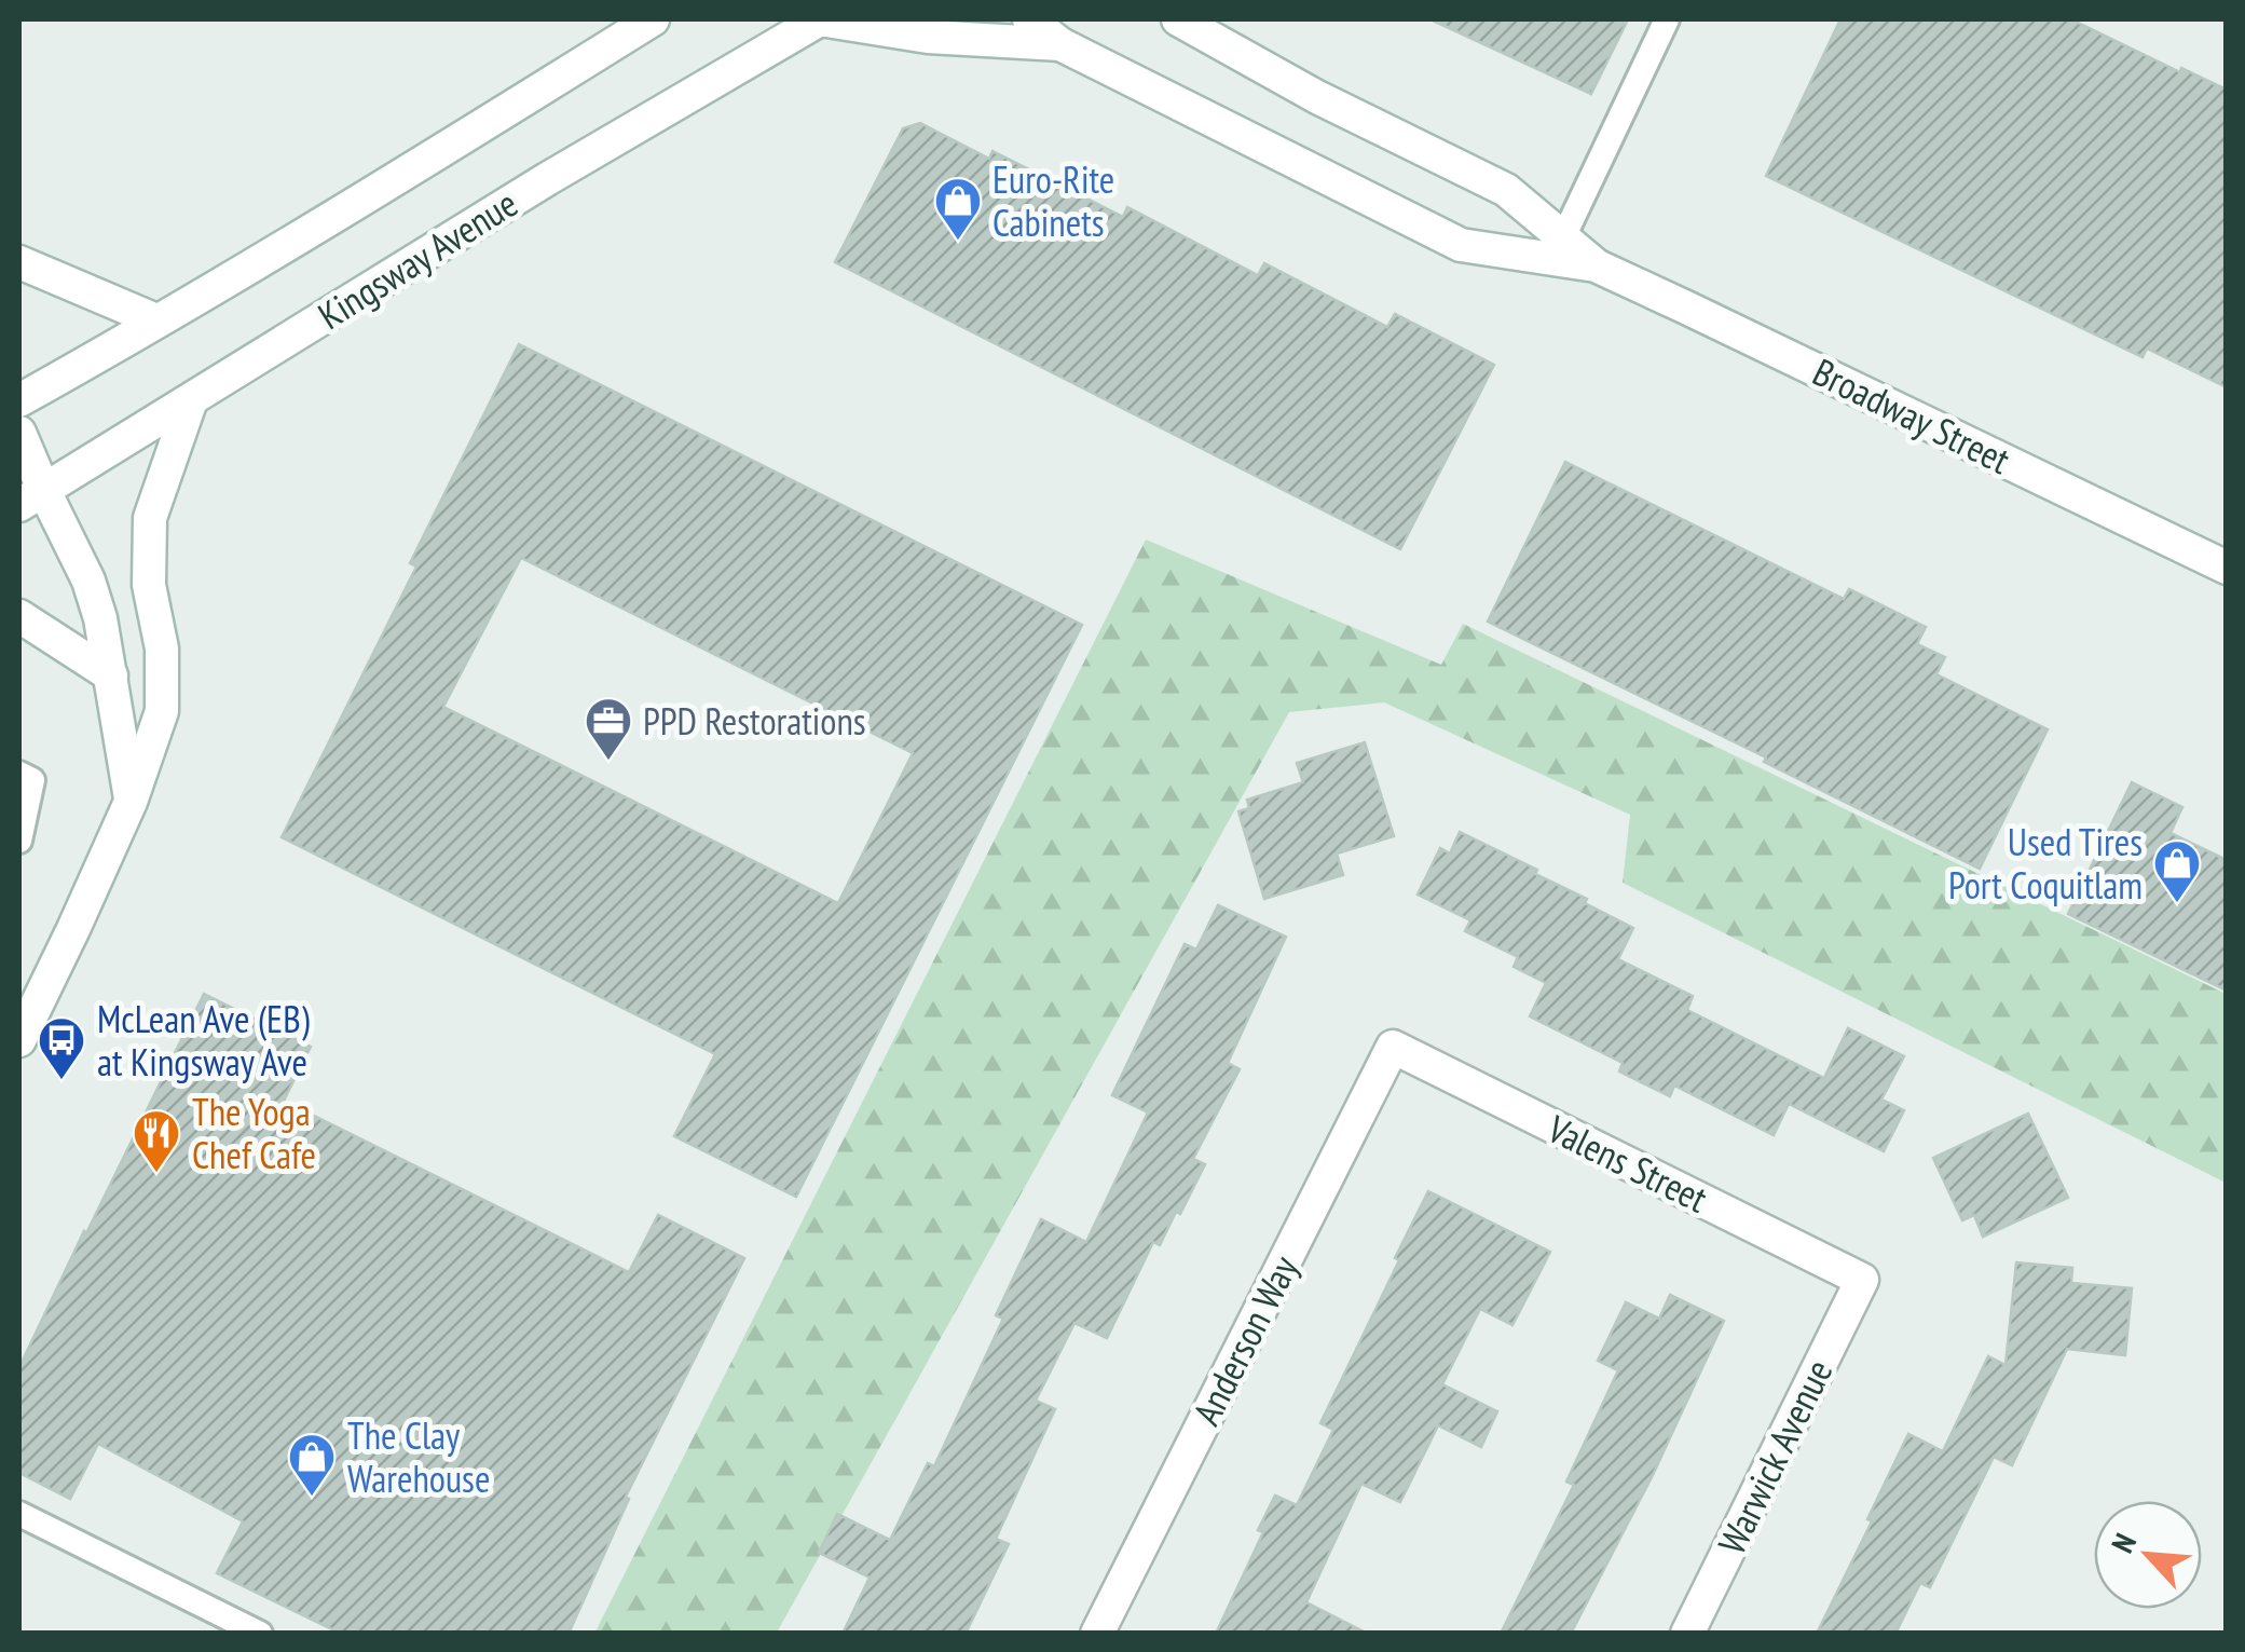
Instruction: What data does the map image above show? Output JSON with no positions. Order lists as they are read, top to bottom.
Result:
{
  "streets": {
    "main road": [
      "Kingsway Avenue",
      "Broadway Street",
      "Valens Street",
      "Anderson Way",
      "Warwick Avenue"
    ]
  },
  "crossings": [
    ["Valens Street", "Anderson Way"],
    ["Valens Street", "Warwick Avenue"]
  ],
  "places": {
    "shop": ["Euro-Rite Cabinets", "Used Tires Port Coquitlam", "The Clay Warehouse"],
    "office": ["PPD Restorations"],
    "bus stop": ["McLean Ave (EB) at Kingsway Ave"],
    "restaurant": ["The Yoga Chef Cafe"]
  },
  "north": "top left"
}
